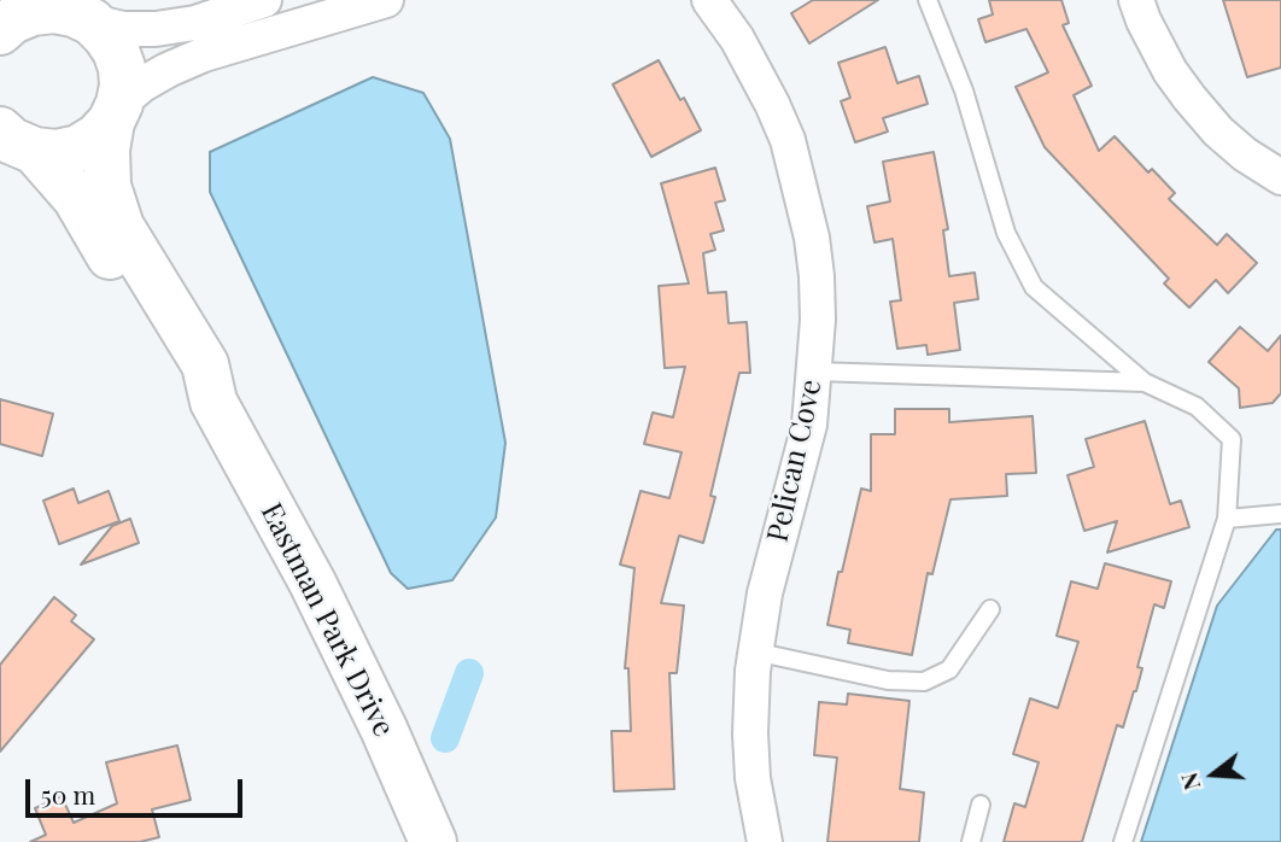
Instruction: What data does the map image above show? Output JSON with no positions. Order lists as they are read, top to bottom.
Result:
{
  "streets": {
    "street": ["Pelican Cove", "Eastman Park Drive"]
  },
  "scale_bar": "50 m",
  "north": "left"
}
